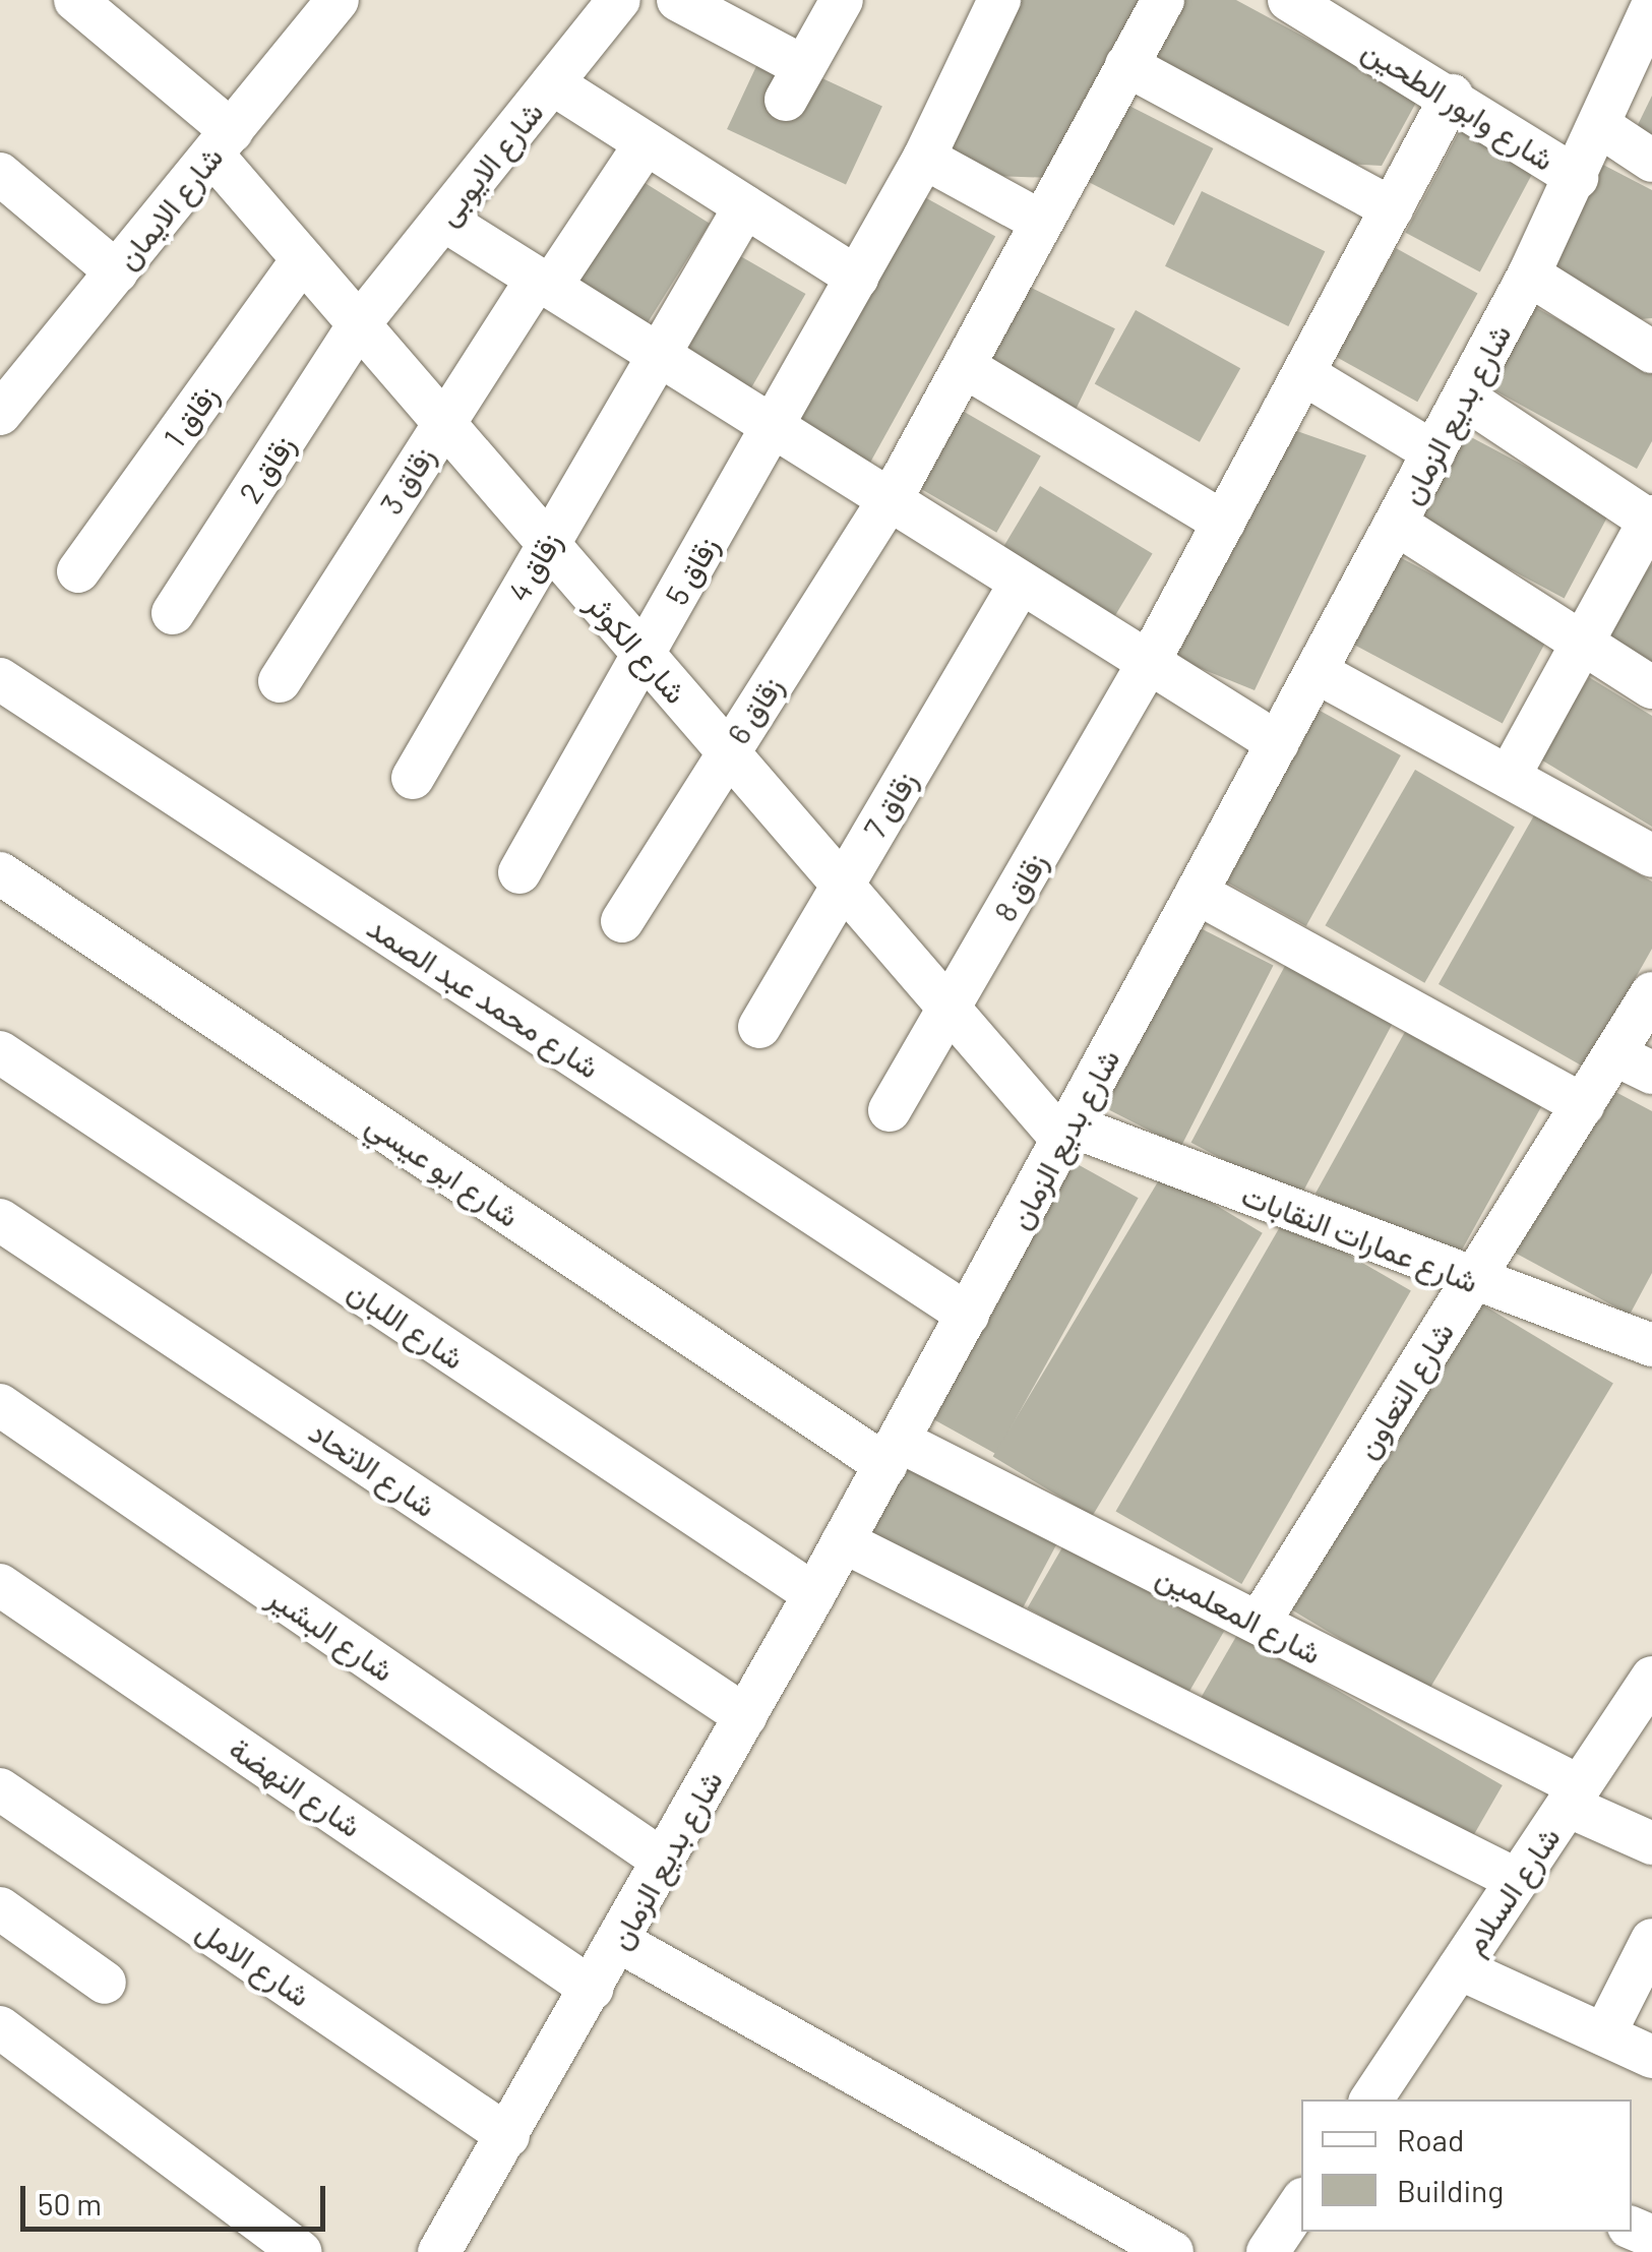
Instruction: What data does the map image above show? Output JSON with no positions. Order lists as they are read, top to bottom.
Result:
{
  "streets": {
    "street": [
      "شارع وابور الطحين",
      "شارع الايوبى",
      "شارع الايمان",
      "شارع بديع الزمان",
      "زقاق 1",
      "زقاق 2",
      "زقاق 3",
      "زقاق 4",
      "زقاق 5",
      "شارع الكوثر",
      "زقاق 6",
      "زقاق 7",
      "زقاق 8",
      "شارع محمد عبد الصمد",
      "شارع ابو عيسي",
      "شارع عمارات النقابات",
      "شارع اللبان",
      "شارع التعاون",
      "شارع الاتحاد",
      "شارع المعلمين",
      "شارع البشير",
      "شارع النهضة",
      "شارع السلام",
      "شارع الامل"
    ]
  },
  "crossings": [
    ["شارع وابور الطحين", "شارع بديع الزمان"],
    ["شارع وابور الطحين", "زقاق 8"],
    ["شارع الايوبى", "زقاق 2"],
    ["شارع الايوبى", "شارع الكوثر"],
    ["شارع الايمان", "شارع الكوثر"],
    ["شارع بديع الزمان", "شارع الكوثر"],
    ["شارع بديع الزمان", "شارع محمد عبد الصمد"],
    ["شارع بديع الزمان", "شارع ابو عيسي"],
    ["شارع بديع الزمان", "شارع عمارات النقابات"],
    ["شارع بديع الزمان", "شارع اللبان"],
    ["شارع بديع الزمان", "شارع الاتحاد"],
    ["شارع بديع الزمان", "شارع المعلمين"],
    ["شارع بديع الزمان", "شارع البشير"],
    ["شارع بديع الزمان", "شارع النهضة"],
    ["شارع بديع الزمان", "شارع الامل"],
    ["زقاق 1", "شارع الكوثر"],
    ["زقاق 2", "شارع الكوثر"],
    ["زقاق 3", "شارع الكوثر"],
    ["زقاق 4", "شارع الكوثر"],
    ["زقاق 5", "شارع الكوثر"],
    ["شارع الكوثر", "زقاق 6"],
    ["شارع الكوثر", "زقاق 7"],
    ["شارع الكوثر", "زقاق 8"],
    ["شارع الكوثر", "شارع عمارات النقابات"],
    ["شارع ابو عيسي", "شارع المعلمين"],
    ["شارع عمارات النقابات", "شارع التعاون"],
    ["شارع التعاون", "شارع المعلمين"],
    ["شارع المعلمين", "شارع السلام"]
  ],
  "legend": ["Road", "Building"],
  "scale_bar": "50 m"
}
